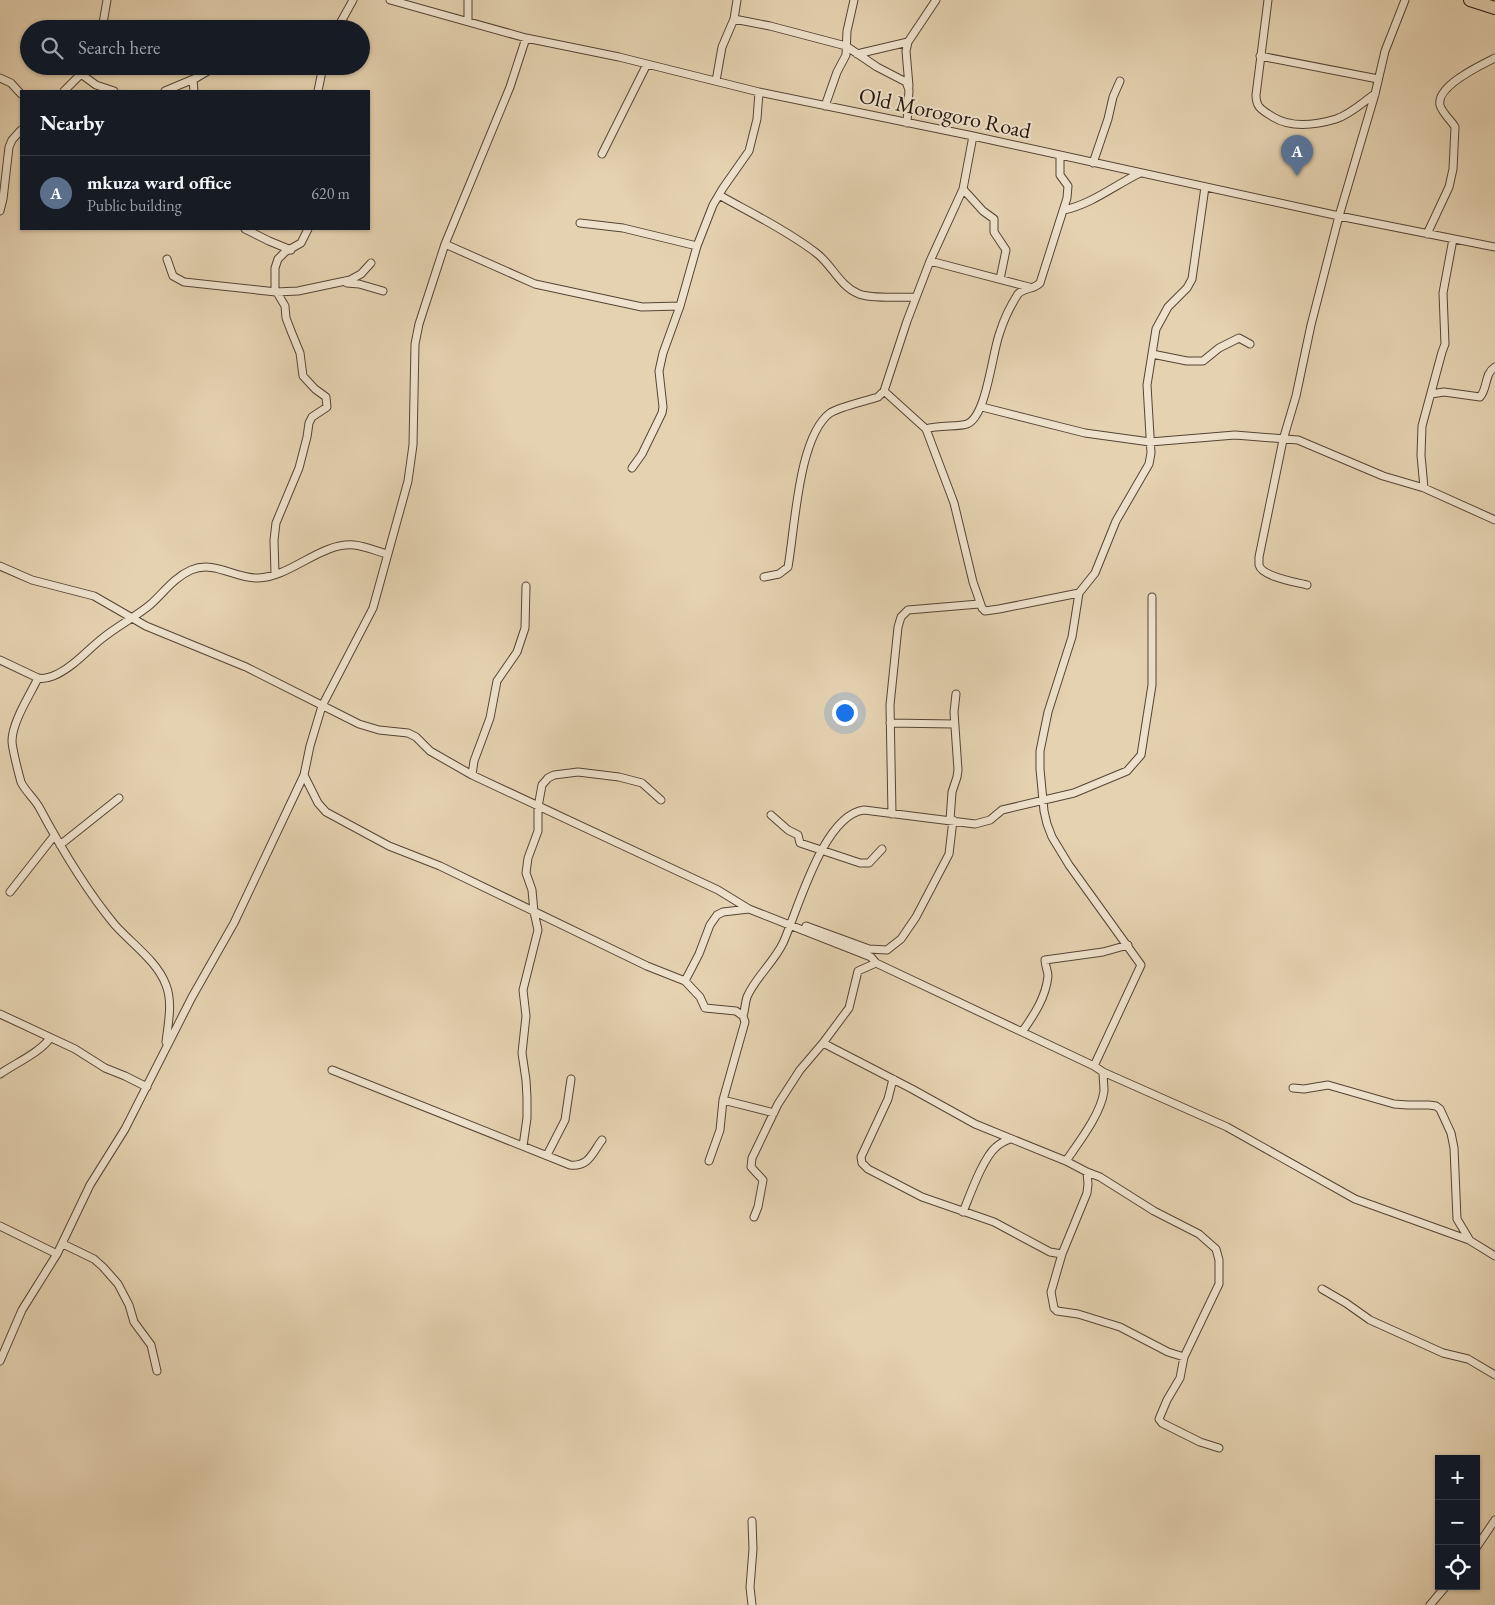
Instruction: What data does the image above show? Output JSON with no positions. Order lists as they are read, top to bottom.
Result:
{
  "streets": {
    "street": ["Old Morogoro Road"]
  },
  "page": {
    "search": "Search here",
    "heading": "Nearby",
    "pins": "A",
    "list": [
      {
        "mark": "A",
        "name": "mkuza ward office",
        "note": "Public building",
        "value": "620 m"
      }
    ],
    "map_buttons": ["+", "−"]
  }
}
